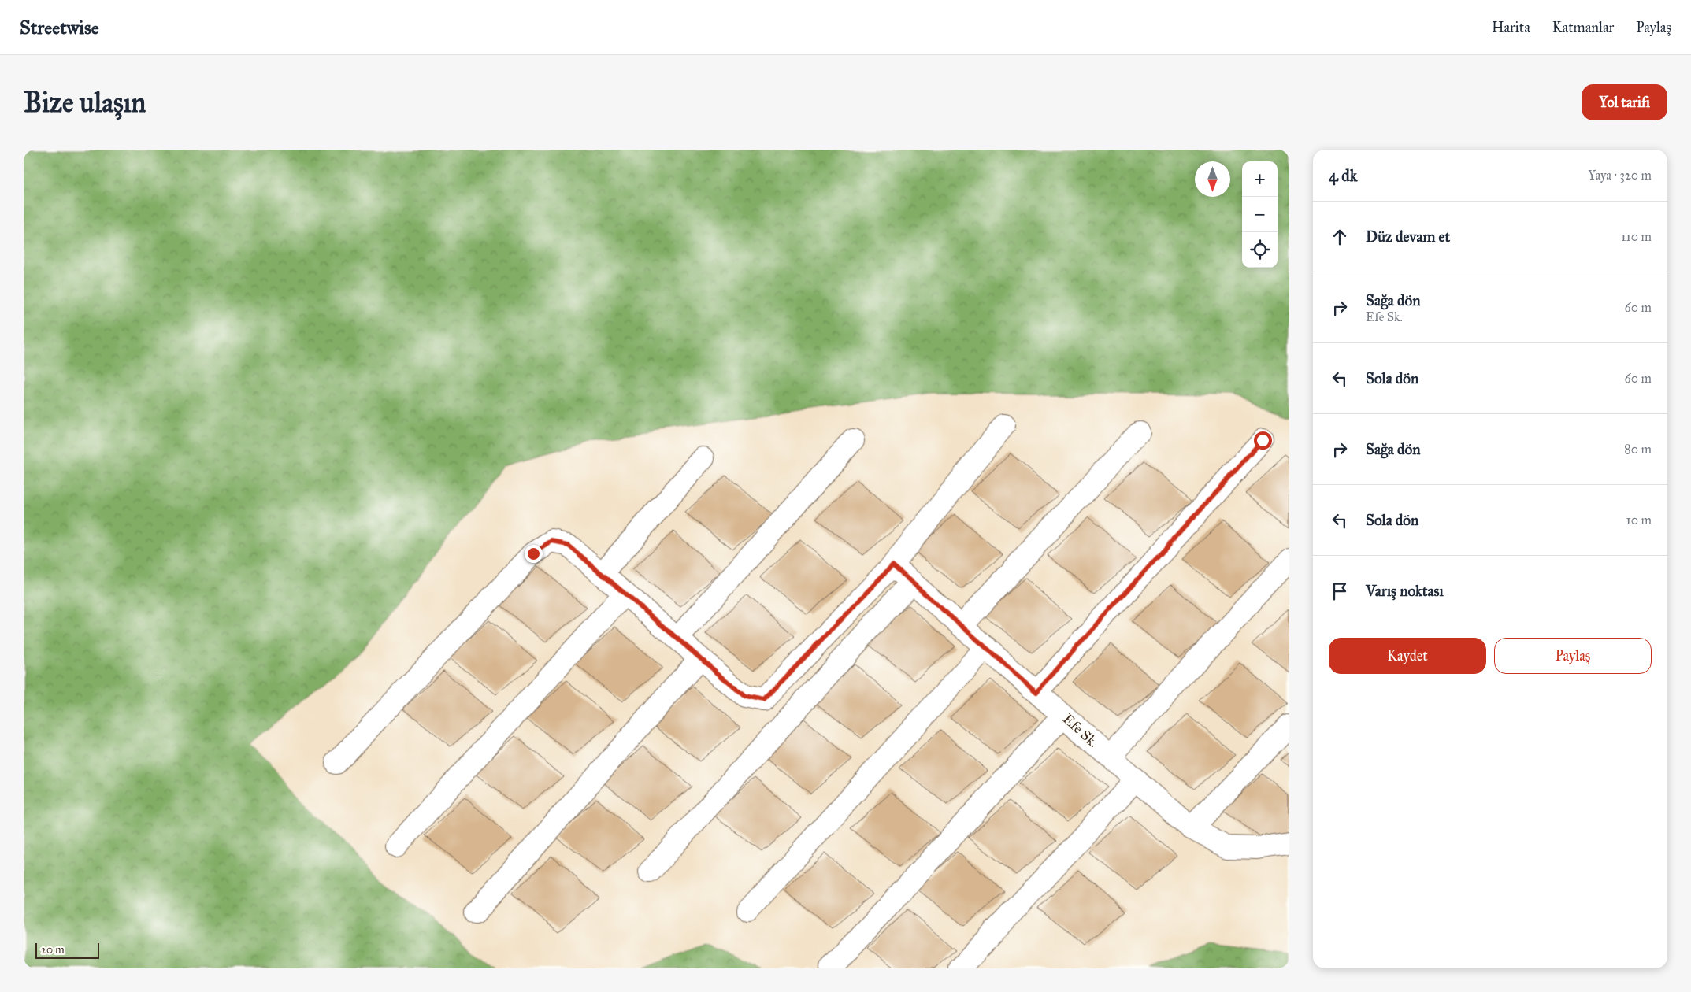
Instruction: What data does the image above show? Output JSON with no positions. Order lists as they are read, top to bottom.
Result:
{
  "streets": {
    "street": ["Efe Sk."]
  },
  "scale_bar": "20 m",
  "north": "bottom",
  "page": {
    "header": "Streetwise",
    "nav": ["Harita", "Katmanlar", "Paylaş"],
    "buttons": [
      "Yol tarifi",
      ["Kaydet", "Paylaş"]
    ],
    "title": "Bize ulaşın",
    "heading": ["4 dk", "Yaya · 320 m"],
    "map_buttons": ["+", "−"],
    "list": [
      ["Düz devam et", "110 m"],
      ["Sağa dön", "Efe Sk.", "60 m"],
      ["Sola dön", "60 m"],
      ["Sağa dön", "80 m"],
      ["Sola dön", "10 m"],
      "Varış noktası"
    ],
    "scale": "20 m"
  }
}
